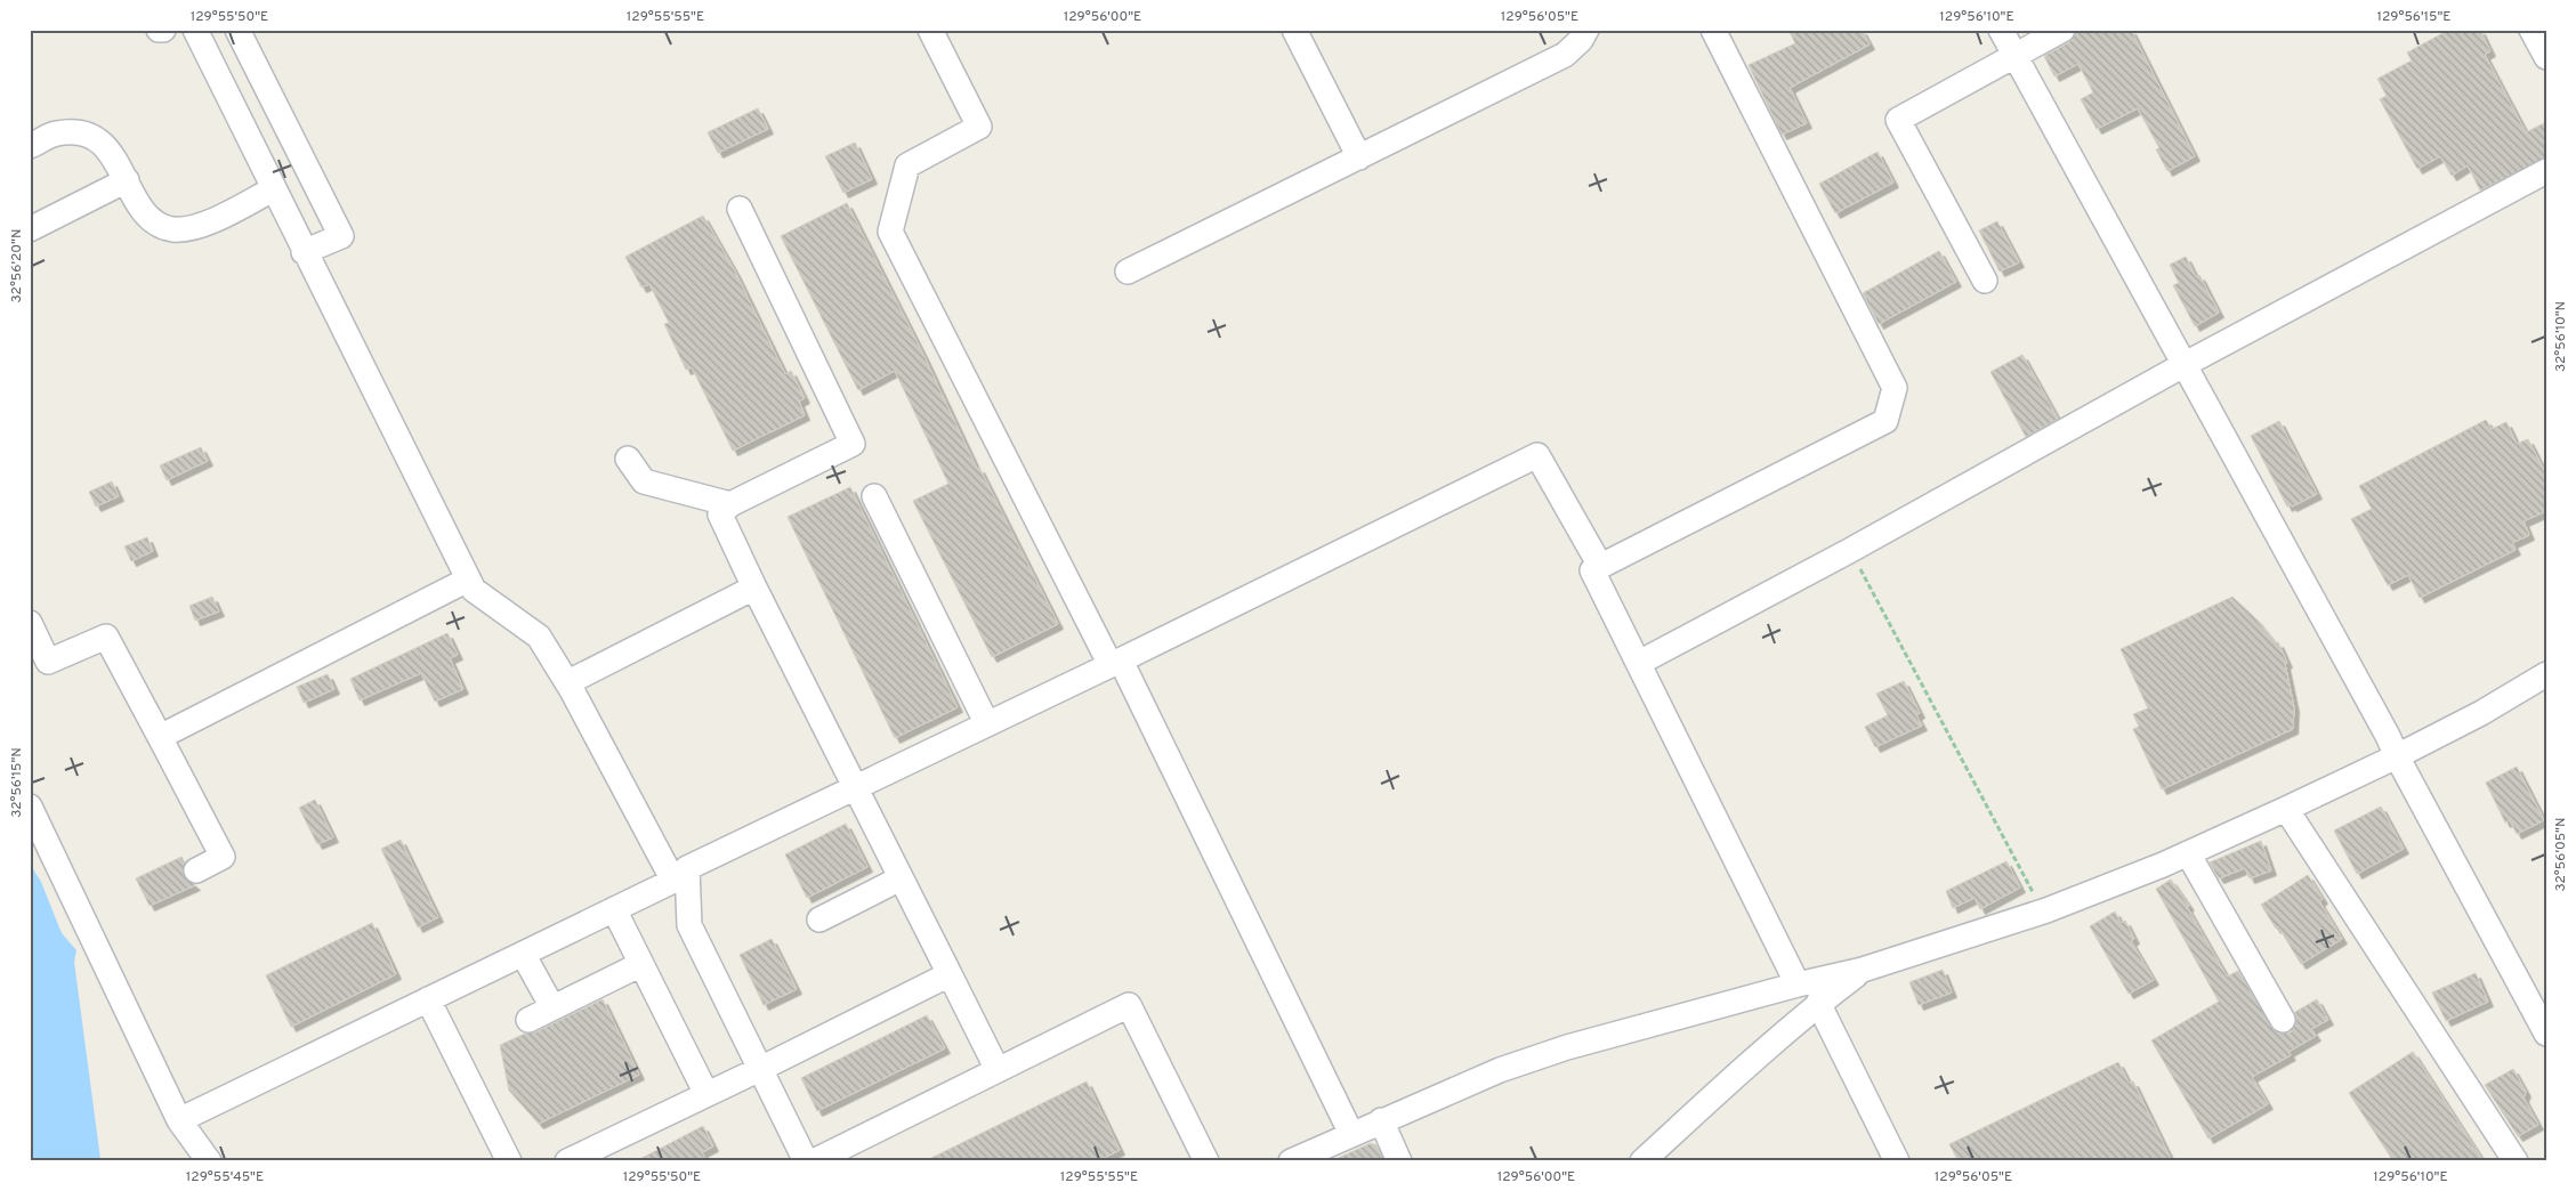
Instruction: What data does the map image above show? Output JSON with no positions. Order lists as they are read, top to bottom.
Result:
{
  "coordinates": [
    "129°55'50\"E",
    "129°55'55\"E",
    "129°56'00\"E",
    "129°56'05\"E",
    "129°56'10\"E",
    "129°56'15\"E",
    "32°56'20\"N",
    "32°56'10\"N",
    "32°56'15\"N",
    "32°56'05\"N",
    "129°55'45\"E"
  ]
}
